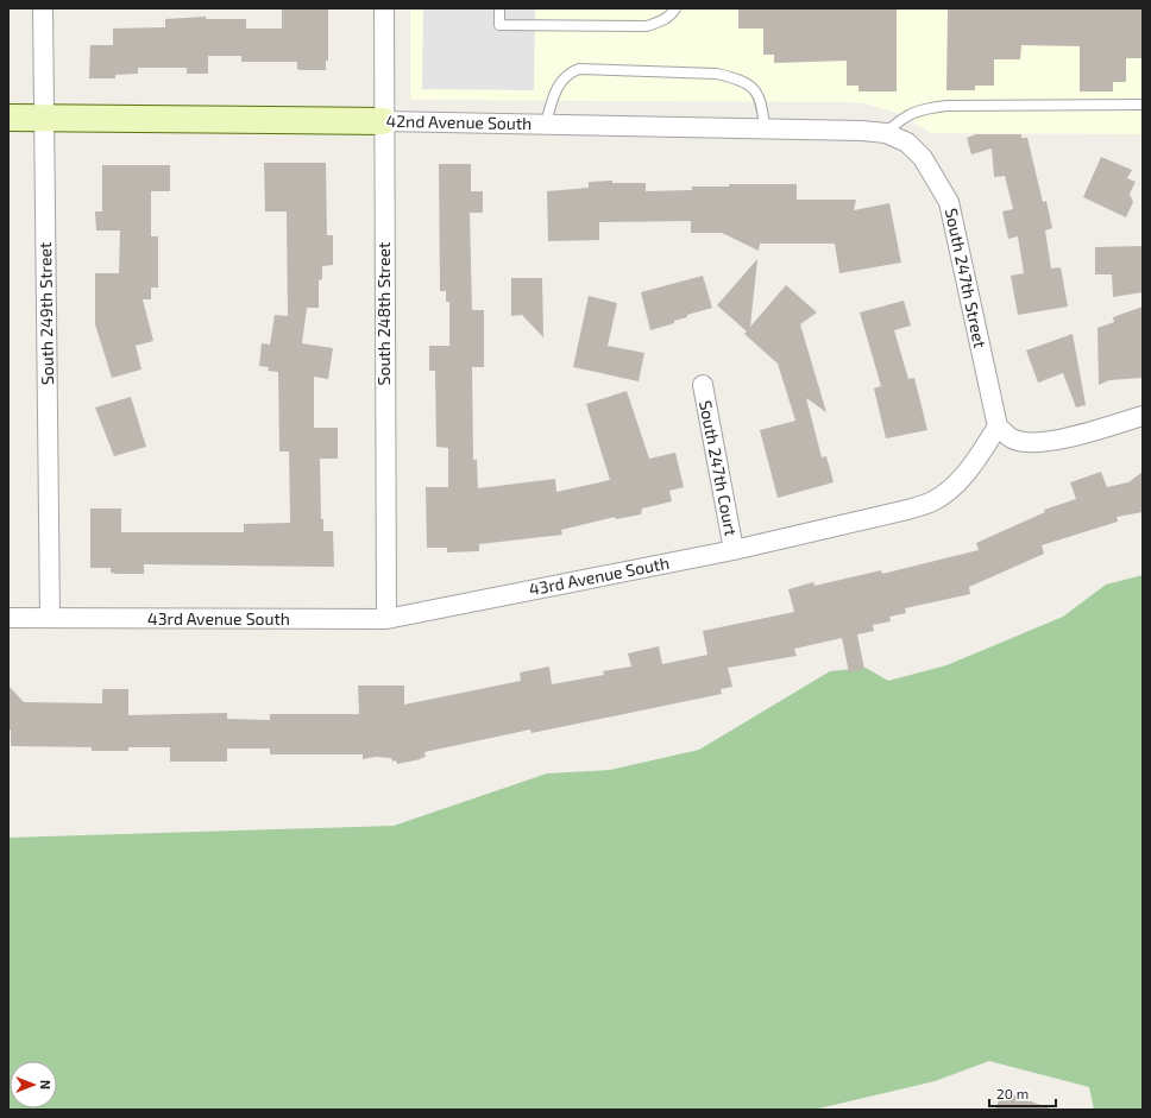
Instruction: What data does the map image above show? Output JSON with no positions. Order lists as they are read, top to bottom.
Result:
{
  "streets": {
    "street": [
      "42nd Avenue South",
      "South 247th Street",
      "South 249th Street",
      "South 248th Street",
      "South 247th Court",
      "43rd Avenue South"
    ]
  },
  "crossings": [
    ["42nd Avenue South", "South 247th Street"],
    ["42nd Avenue South", "South 249th Street"],
    ["42nd Avenue South", "South 248th Street"],
    ["South 247th Street", "43rd Avenue South"],
    ["South 249th Street", "43rd Avenue South"],
    ["South 248th Street", "43rd Avenue South"],
    ["South 247th Court", "43rd Avenue South"]
  ],
  "scale_bar": "20 m",
  "north": "right"
}
